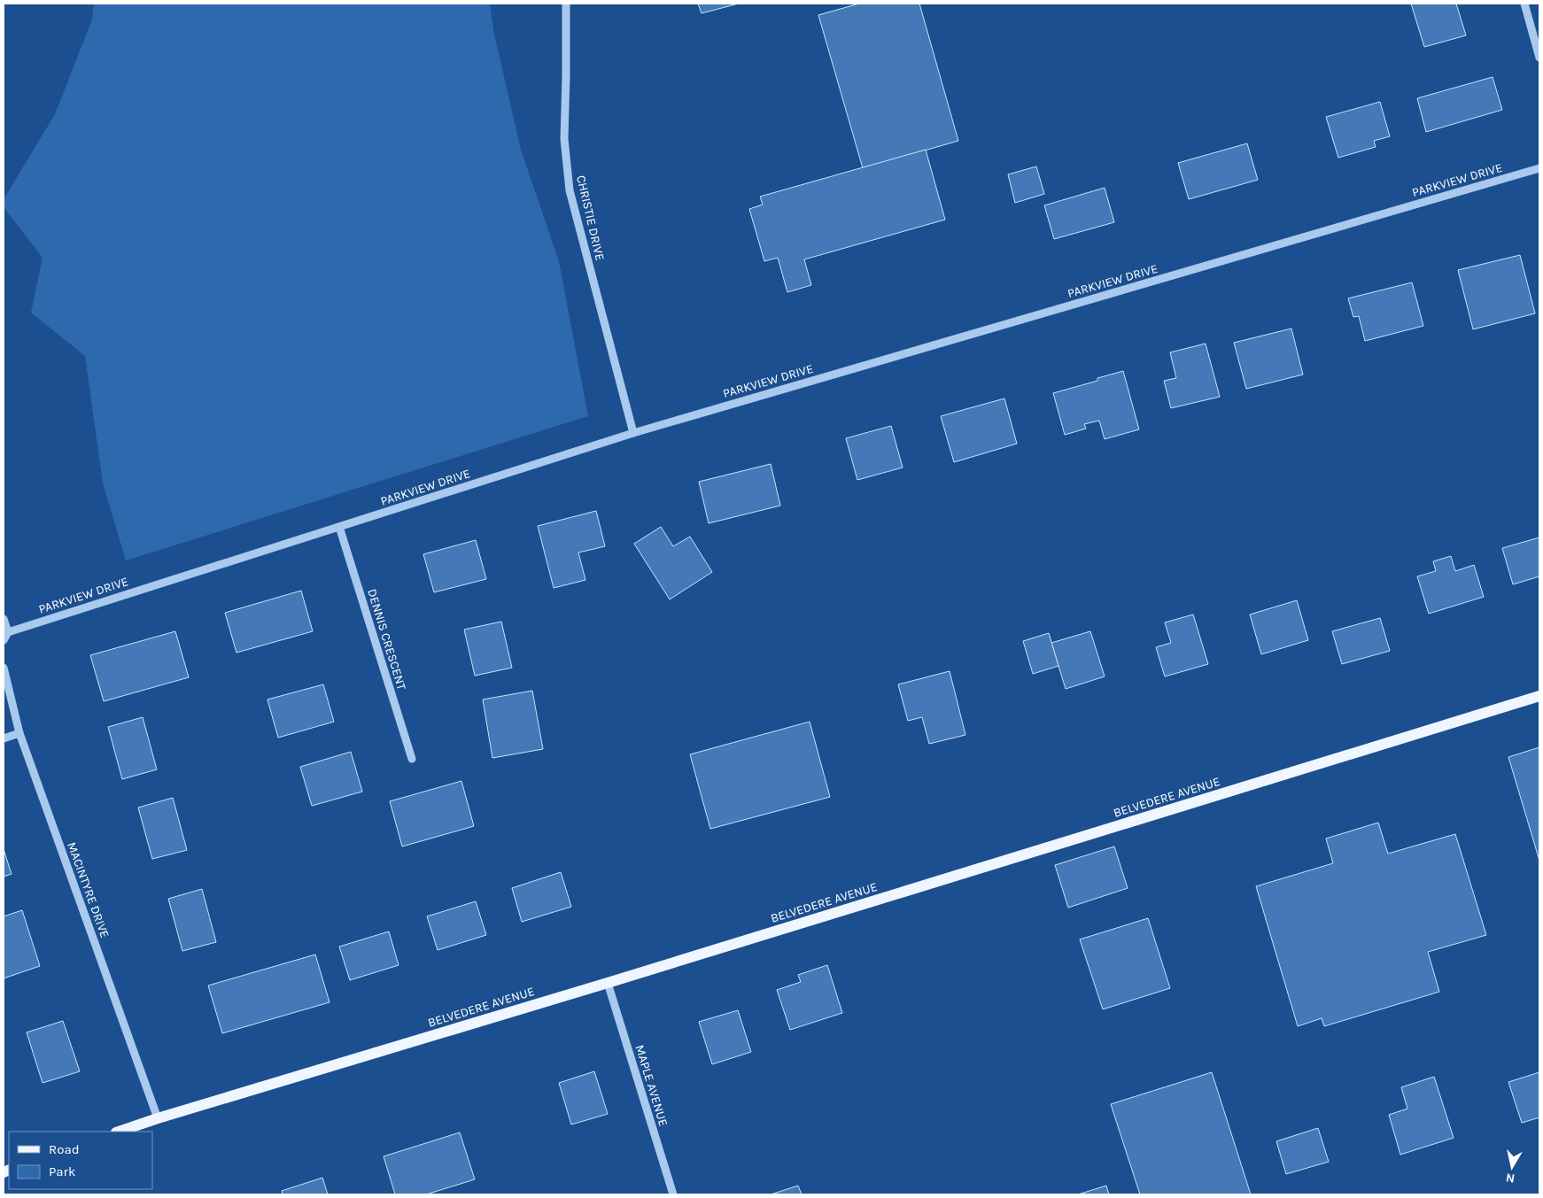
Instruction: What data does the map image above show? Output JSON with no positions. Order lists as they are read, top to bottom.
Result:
{
  "streets": {
    "main road": ["BELVEDERE AVENUE"],
    "street": [
      "PARKVIEW DRIVE",
      "CHRISTIE DRIVE",
      "DENNIS CRESCENT",
      "MACINTYRE DRIVE",
      "MAPLE AVENUE"
    ]
  },
  "crossings": [
    ["PARKVIEW DRIVE", "CHRISTIE DRIVE"],
    ["PARKVIEW DRIVE", "DENNIS CRESCENT"],
    ["BELVEDERE AVENUE", "MACINTYRE DRIVE"],
    ["BELVEDERE AVENUE", "MAPLE AVENUE"]
  ],
  "legend": ["Road", "Park"],
  "north": "bottom"
}
